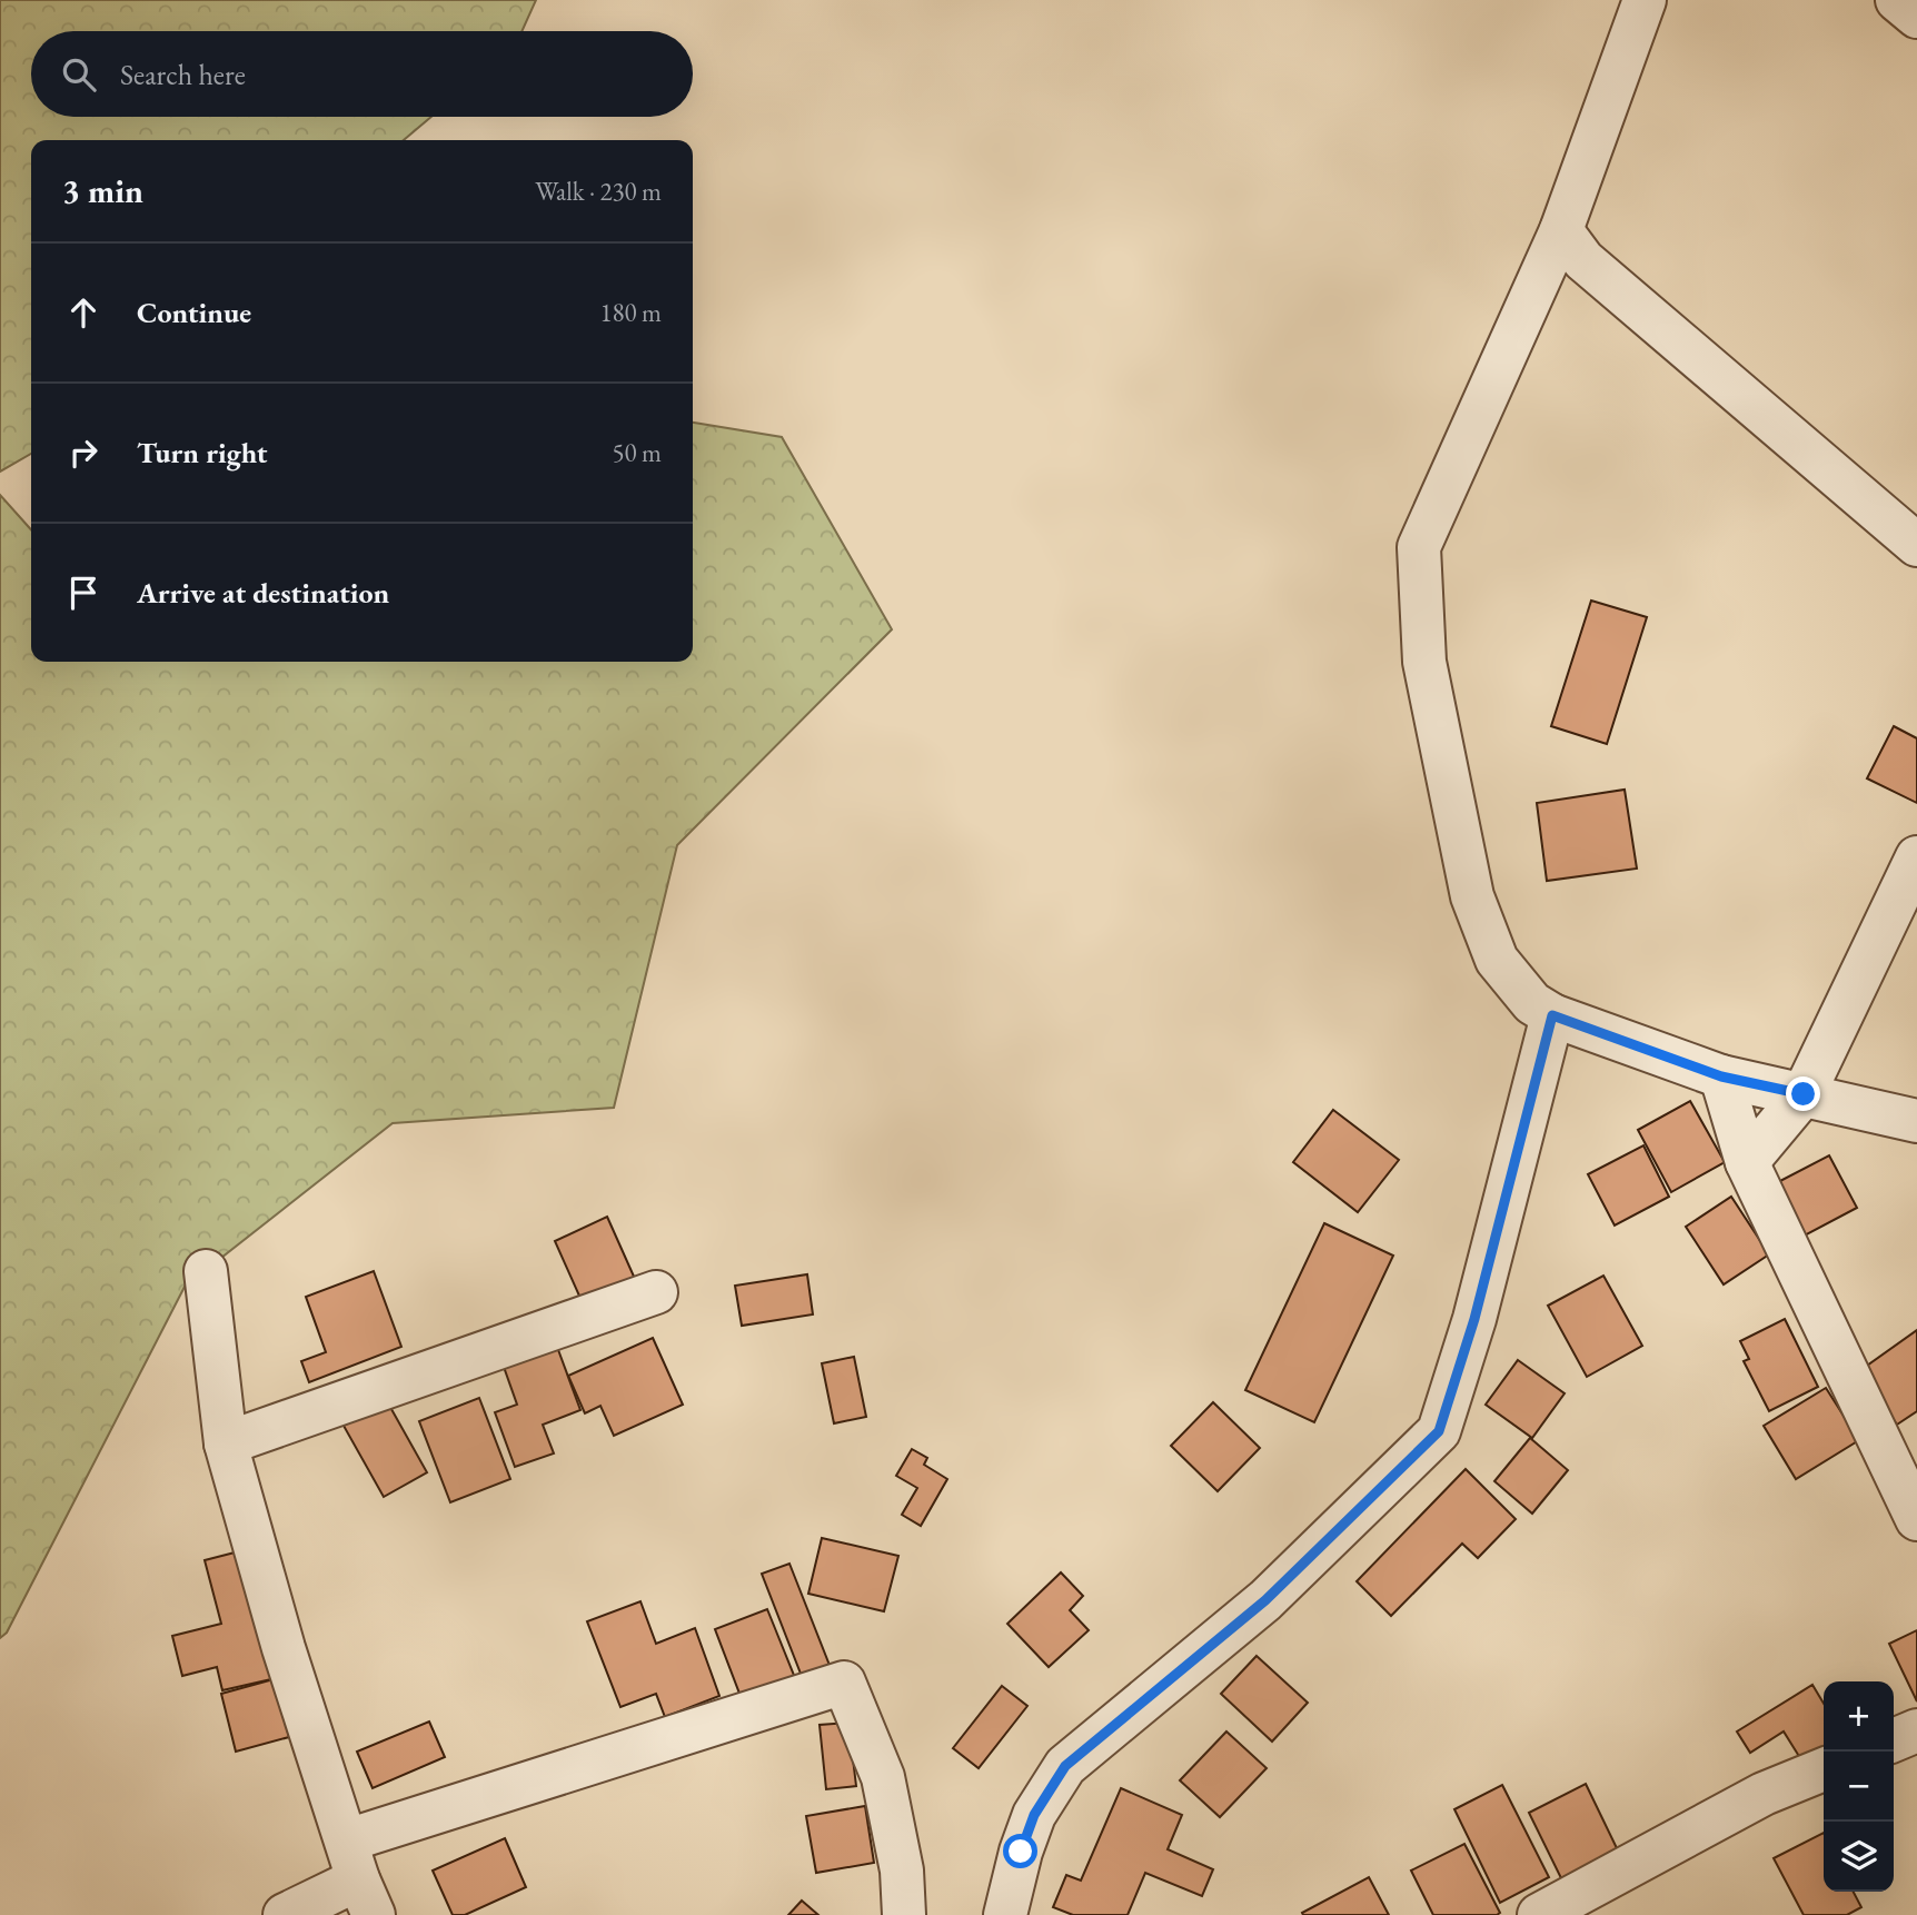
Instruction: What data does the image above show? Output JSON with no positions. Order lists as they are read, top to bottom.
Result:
{
  "page": {
    "search": "Search here",
    "heading": ["3 min", "Walk · 230 m"],
    "list": [
      ["Continue", "180 m"],
      ["Turn right", "50 m"],
      "Arrive at destination"
    ],
    "map_buttons": ["+", "−"]
  }
}
